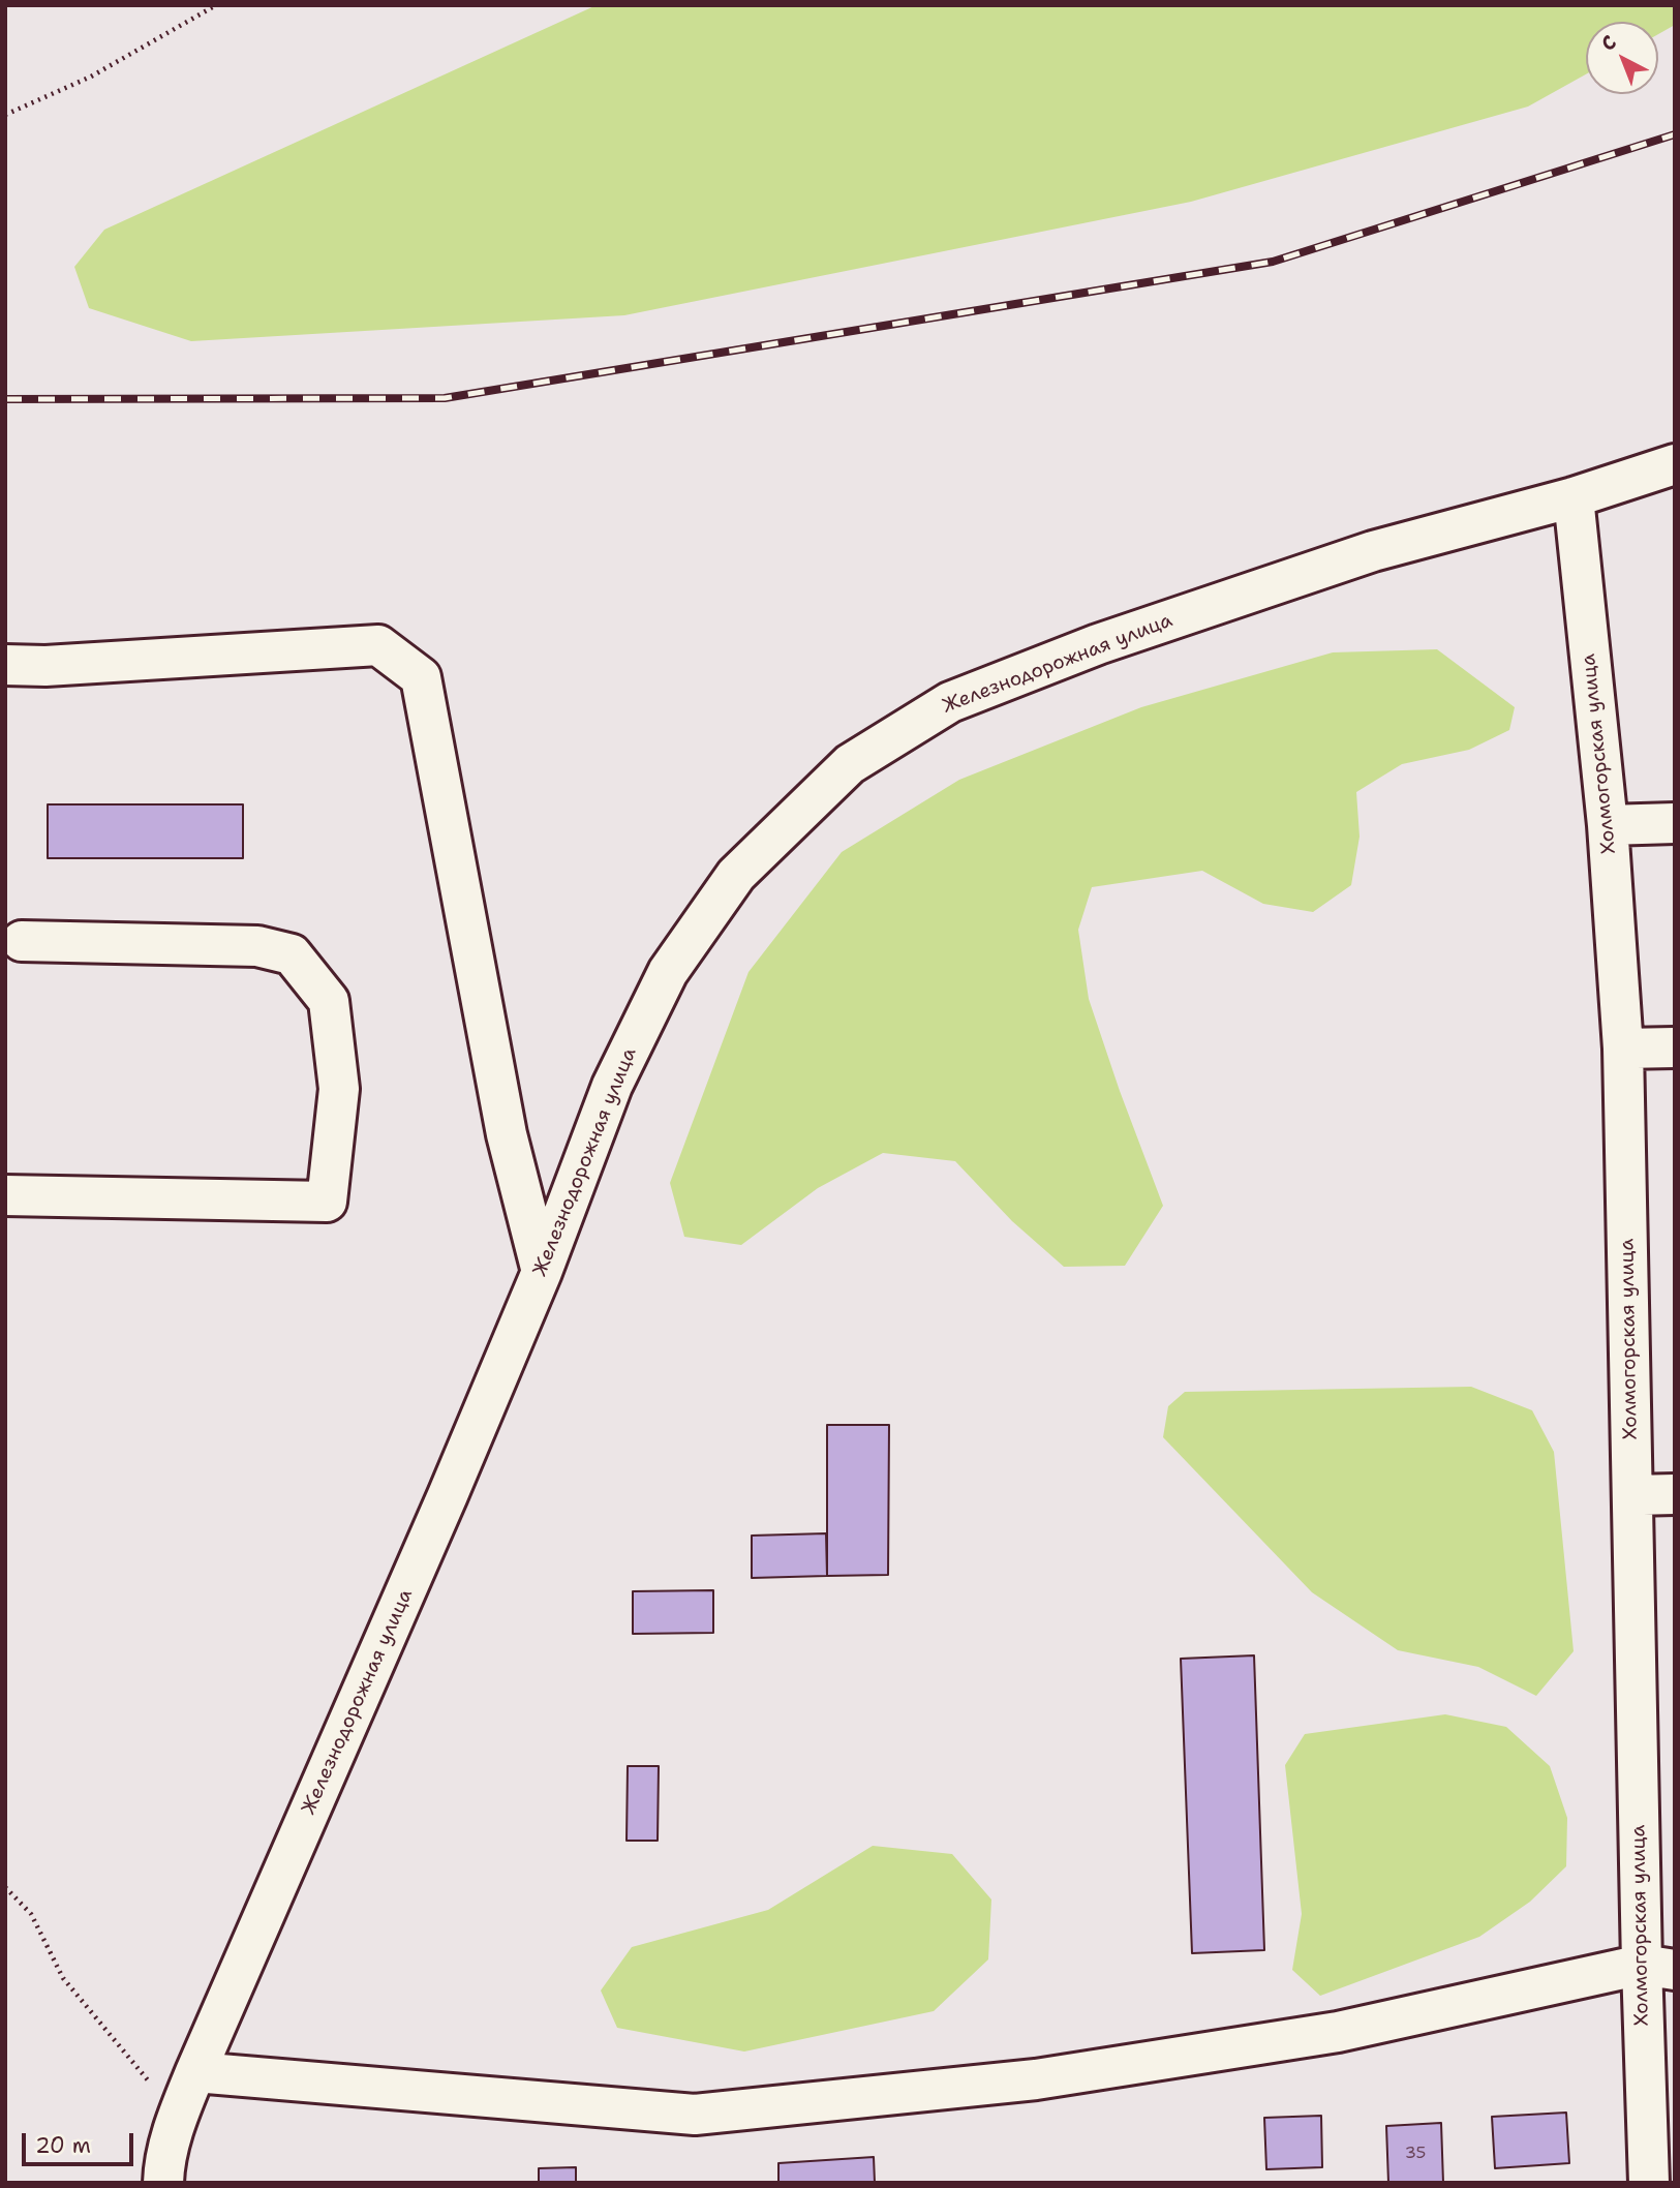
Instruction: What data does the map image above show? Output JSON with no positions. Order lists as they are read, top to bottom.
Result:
{
  "streets": {
    "street": ["Железнодорожная улица", "Холмогорская улица"]
  },
  "crossings": [
    ["Железнодорожная улица", "Холмогорская улица"]
  ],
  "house_numbers": ["35"],
  "scale_bar": "20 m",
  "north": "top left"
}
